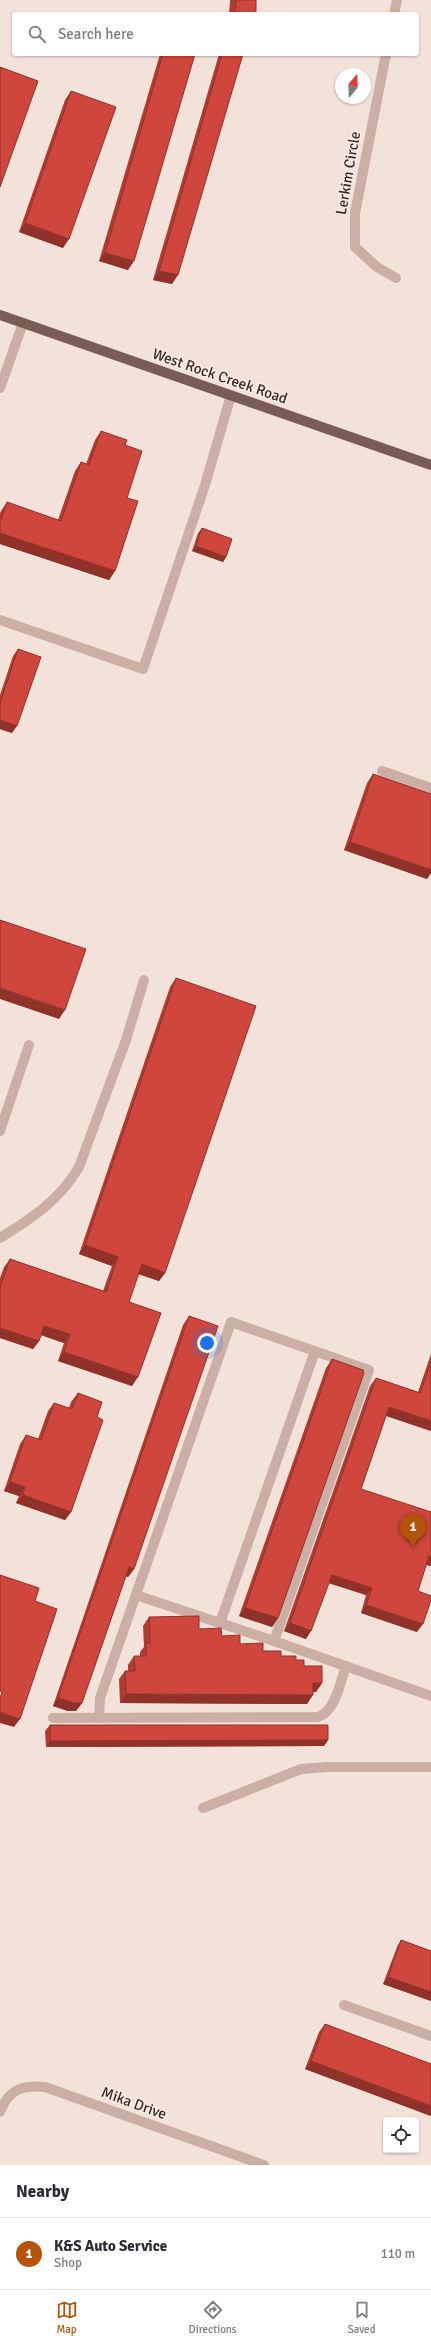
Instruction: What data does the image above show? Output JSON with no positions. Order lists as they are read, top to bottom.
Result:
{
  "streets": {
    "main road": ["West Rock Creek Road"],
    "street": ["Lerkim Circle", "Mika Drive"]
  },
  "north": "top",
  "page": {
    "search": "Search here",
    "pins": "1",
    "heading": "Nearby",
    "list": [
      {
        "mark": "1",
        "name": "K&S Auto Service",
        "note": "Shop",
        "value": "110 m"
      }
    ],
    "nav": ["Map", "Directions", "Saved"]
  }
}
